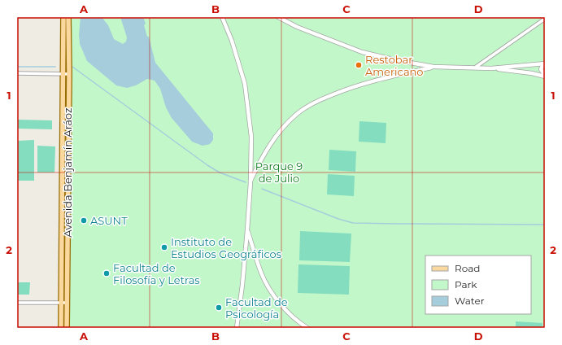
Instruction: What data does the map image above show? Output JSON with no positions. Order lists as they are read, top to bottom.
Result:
{
  "streets": {
    "main road": ["Avenida Benjamín Aráoz"]
  },
  "parks": ["Parque 9 de Julio"],
  "places": [
    "Restobar Americano",
    "ASUNT",
    "Instituto de Estudios Geográficos",
    "Facultad de Filosofía y Letras",
    "Facultad de Psicología"
  ],
  "legend": ["Road", "Park", "Water"],
  "grid": {
    "columns": [
      "A",
      "B",
      "C",
      "D"
    ],
    "rows": ["1", "2"]
  }
}
